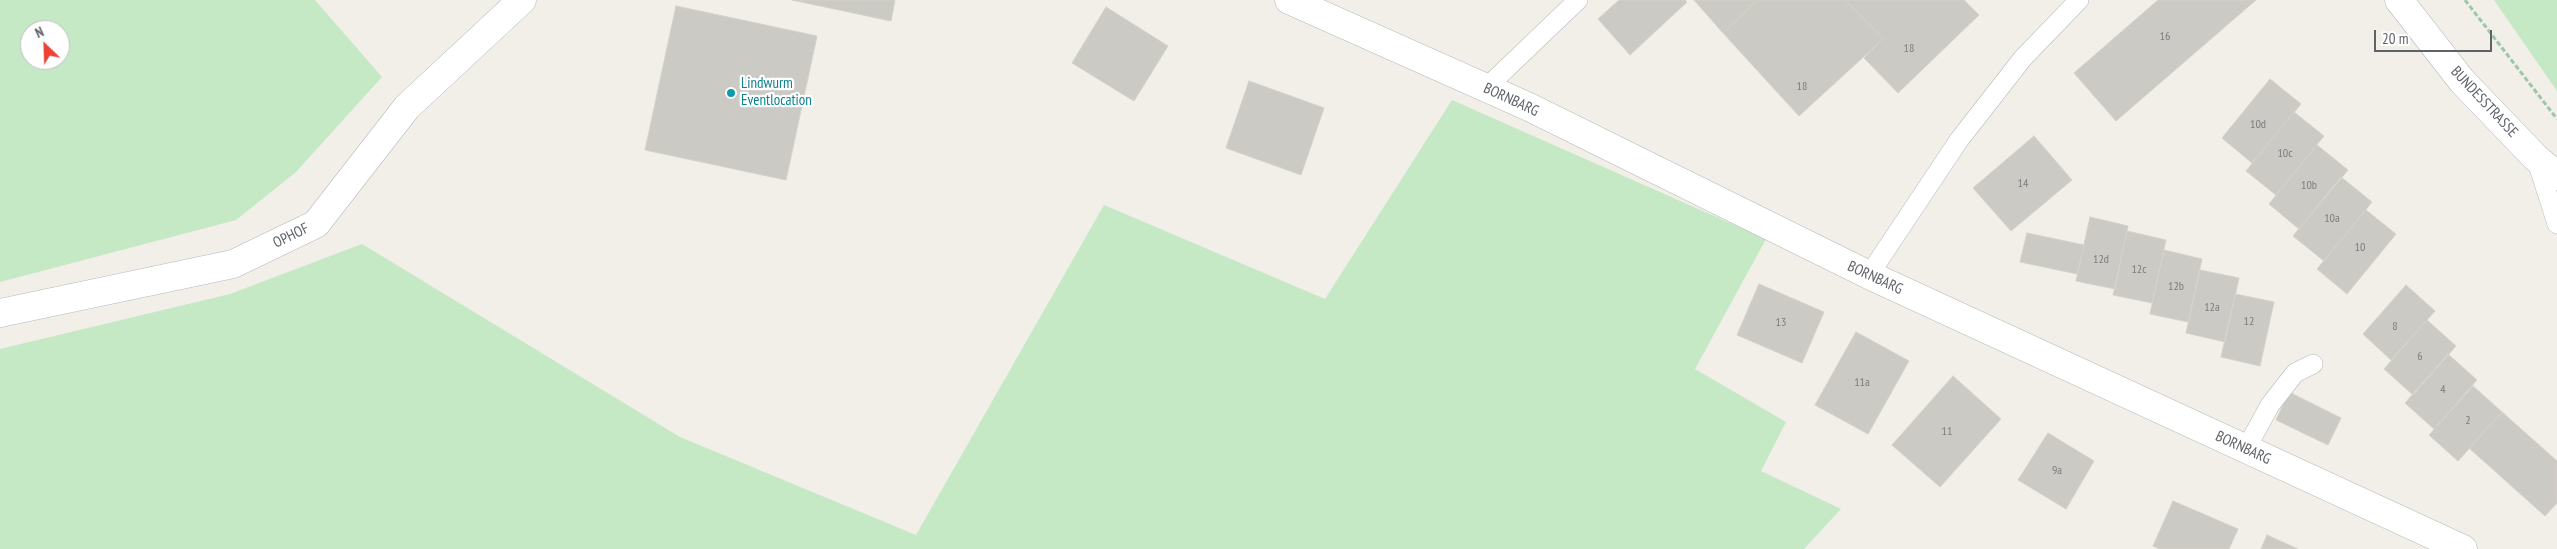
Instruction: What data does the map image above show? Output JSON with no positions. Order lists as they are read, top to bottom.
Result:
{
  "streets": {
    "street": ["BORNBARG", "BUNDESSTRASSE", "OPHOF"]
  },
  "places": ["Lindwurm Eventlocation"],
  "house_numbers": [
    "16",
    "18",
    "18",
    "10d",
    "10c",
    "14",
    "10b",
    "10a",
    "10",
    "12d",
    "12c",
    "12b",
    "12a",
    "12",
    "13",
    "8",
    "6",
    "11a",
    "4",
    "2",
    "11",
    "9a"
  ],
  "scale_bar": "20 m",
  "north": "top left"
}
